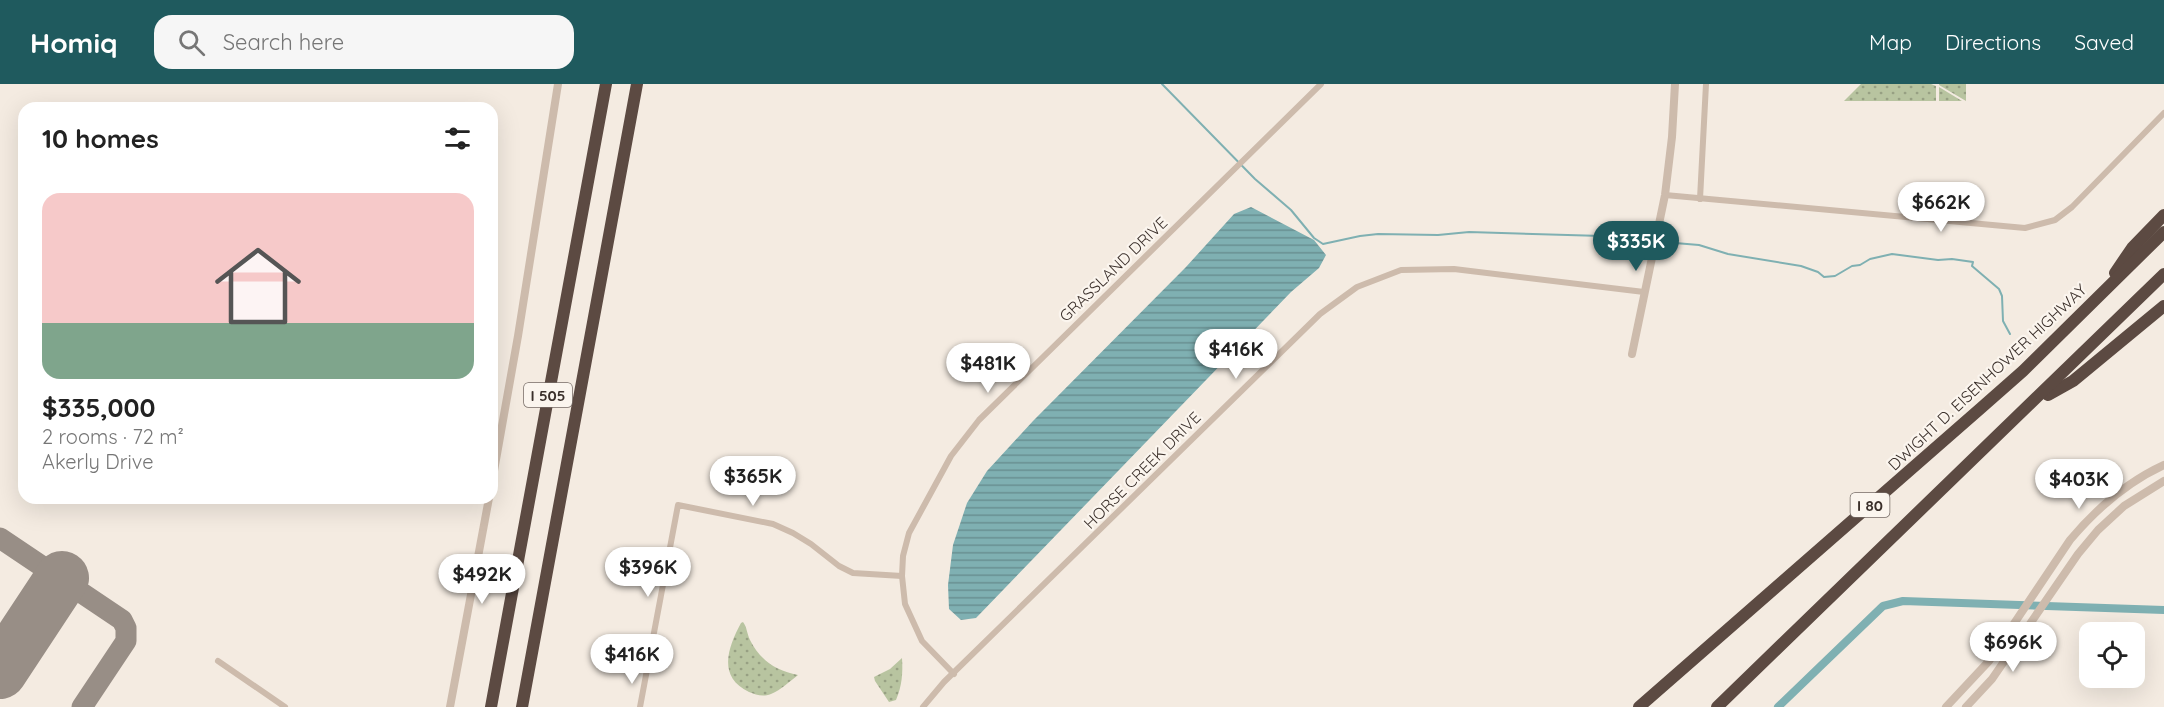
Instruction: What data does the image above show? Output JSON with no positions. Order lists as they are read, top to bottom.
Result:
{
  "streets": {
    "highway": ["DWIGHT D. EISENHOWER HIGHWAY", "I 505", "I 80"],
    "street": ["GRASSLAND DRIVE", "HORSE CREEK DRIVE"]
  },
  "crossings": [
    ["GRASSLAND DRIVE", "HORSE CREEK DRIVE"]
  ],
  "page": {
    "header": "Homiq",
    "search": "Search here",
    "nav": ["Map", "Directions", "Saved"],
    "heading": "10 homes",
    "list": [
      {
        "name": "$335,000",
        "note": "2 rooms · 72 m² · Akerly Drive"
      }
    ],
    "price": [
      "$662K",
      "$335K",
      "$416K",
      "$481K",
      "$365K",
      "$403K",
      "$396K",
      "$492K",
      "$696K",
      "$416K"
    ]
  }
}
